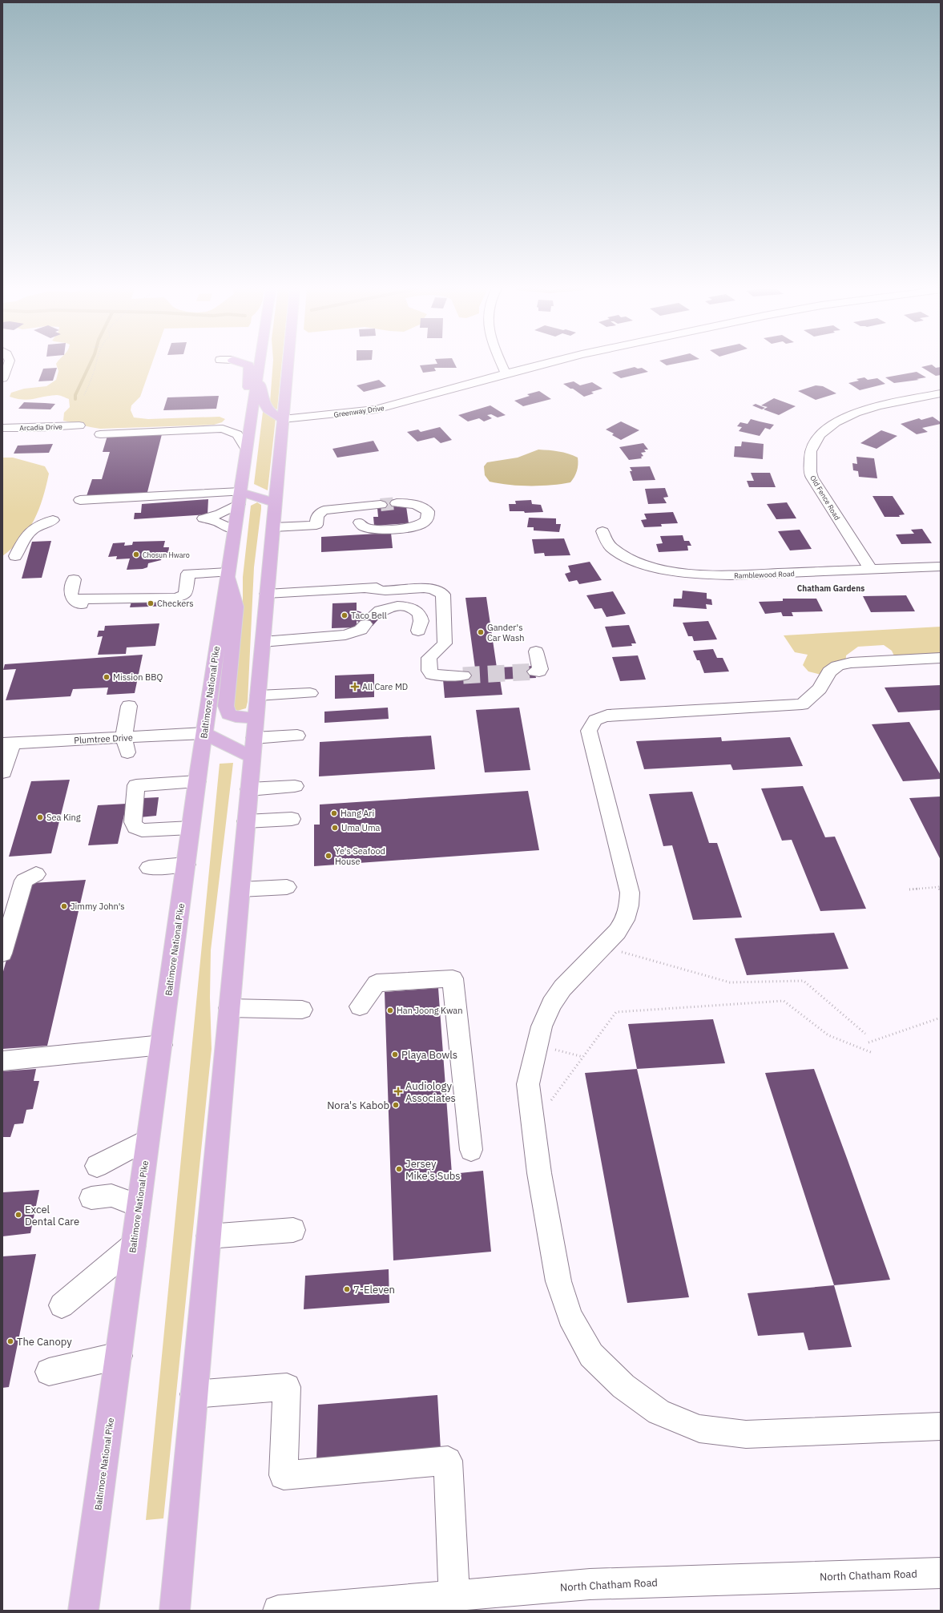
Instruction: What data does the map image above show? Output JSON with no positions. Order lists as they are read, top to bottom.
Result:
{
  "streets": {
    "main road": ["Baltimore National Pike"],
    "street": [
      "Greenway Drive",
      "Arcadia Drive",
      "Old Fence Road",
      "Ramblewood Road",
      "Plumtree Drive",
      "North Chatham Road"
    ]
  },
  "crossings": [
    ["Old Fence Road", "Ramblewood Road"],
    ["Baltimore National Pike", "Plumtree Drive"]
  ],
  "districts": ["Chatham Gardens"],
  "places": {
    "other": [
      "Chosun Hwaro",
      "Checkers",
      "Taco Bell",
      "Gander's Car Wash",
      "Mission BBQ",
      "Hang Ari",
      "Sea King",
      "Uma Uma",
      "Ye's Seafood House",
      "Jimmy John's",
      "Han Joong Kwan",
      "Playa Bowls",
      "Nora's Kabob",
      "Jersey Mike's Subs",
      "Excel Dental Care",
      "7-Eleven",
      "The Canopy"
    ],
    "health": ["All Care MD", "Audiology Associates"]
  }
}
